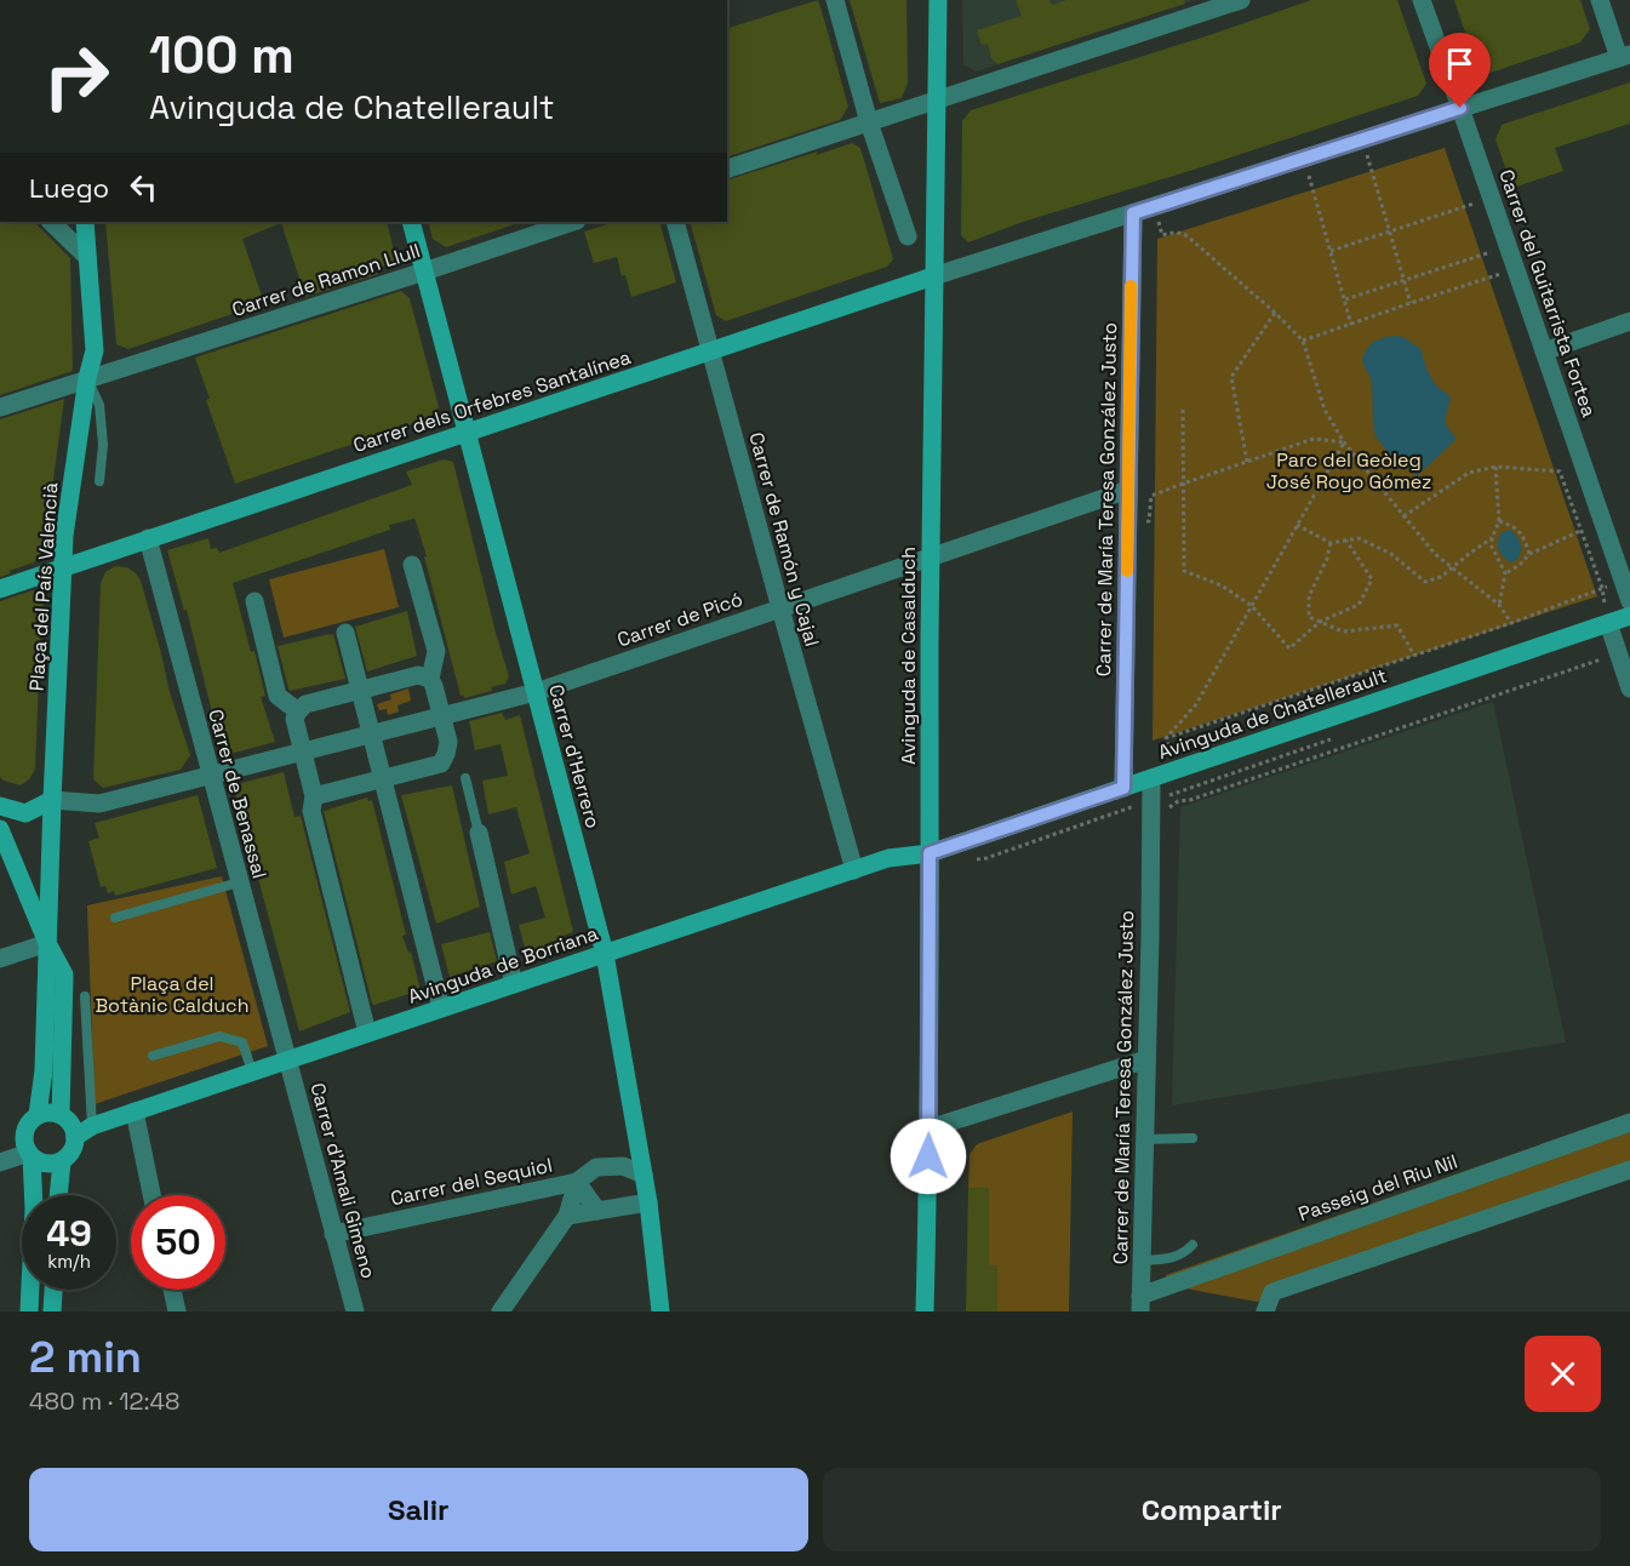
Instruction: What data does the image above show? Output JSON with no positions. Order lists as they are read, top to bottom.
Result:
{
  "streets": {
    "street": [
      "Carrer de Ramon Llull",
      "Carrer del Guitarrista Fortea",
      "Carrer dels Orfebres Santalínea",
      "Carrer de María Teresa González Justo",
      "Carrer de Ramón y Cajal",
      "Plaça del País Valencià",
      "Carrer de Picó",
      "Avinguda de Casalduch",
      "Avinguda de Chatellerault",
      "Carrer d'Herrero",
      "Carrer de Benassal",
      "Avinguda de Borriana",
      "Carrer d'Amali Gimeno",
      "Carrer del Sequiol",
      "Passeig del Riu Nil"
    ]
  },
  "crossings": [
    ["Carrer de Ramon Llull", "Plaça del País Valencià"],
    ["Carrer de Ramon Llull", "Carrer d'Herrero"],
    ["Carrer dels Orfebres Santalínea", "Carrer de Ramón y Cajal"],
    ["Carrer dels Orfebres Santalínea", "Plaça del País Valencià"],
    ["Carrer dels Orfebres Santalínea", "Avinguda de Casalduch"],
    ["Carrer dels Orfebres Santalínea", "Carrer d'Herrero"],
    ["Carrer dels Orfebres Santalínea", "Carrer de Benassal"],
    ["Carrer de María Teresa González Justo", "Carrer de Picó"],
    ["Carrer de María Teresa González Justo", "Avinguda de Chatellerault"],
    ["Carrer de María Teresa González Justo", "Passeig del Riu Nil"],
    ["Carrer de Ramón y Cajal", "Carrer de Picó"],
    ["Carrer de Ramón y Cajal", "Avinguda de Borriana"],
    ["Plaça del País Valencià", "Carrer de Picó"],
    ["Plaça del País Valencià", "Avinguda de Borriana"],
    ["Carrer de Picó", "Avinguda de Casalduch"],
    ["Carrer de Picó", "Carrer d'Herrero"],
    ["Carrer de Picó", "Carrer de Benassal"],
    ["Avinguda de Casalduch", "Avinguda de Chatellerault"],
    ["Avinguda de Casalduch", "Avinguda de Borriana"],
    ["Avinguda de Chatellerault", "Avinguda de Borriana"],
    ["Carrer d'Herrero", "Avinguda de Borriana"],
    ["Carrer d'Herrero", "Carrer del Sequiol"],
    ["Carrer de Benassal", "Avinguda de Borriana"],
    ["Carrer de Benassal", "Carrer d'Amali Gimeno"],
    ["Avinguda de Borriana", "Carrer d'Amali Gimeno"],
    ["Carrer d'Amali Gimeno", "Carrer del Sequiol"]
  ],
  "parks": ["Parc del Geòleg José Royo Gómez", "Plaça del Botànic Calduch"],
  "page": {
    "turn": ["100 m", "Avinguda de Chatellerault"],
    "then": "Luego",
    "speed": "49 km/h",
    "limit": "50",
    "heading": ["2 min", "480 m · 12:48"],
    "buttons": ["Salir", "Compartir"]
  }
}
